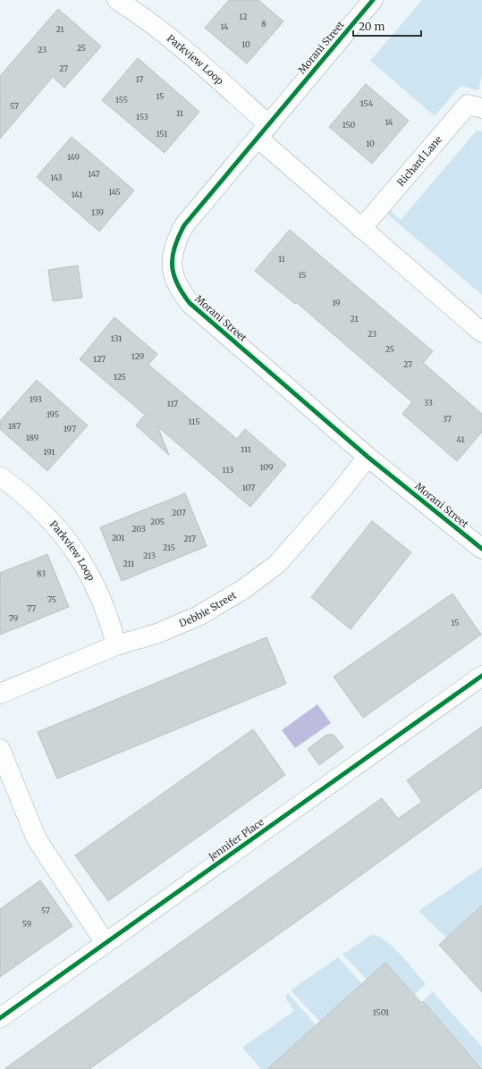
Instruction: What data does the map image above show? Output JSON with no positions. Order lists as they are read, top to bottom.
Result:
{
  "streets": {
    "street": [
      "Morani Street",
      "Parkview Loop",
      "Richard Lane",
      "Debbie Street",
      "Jennifer Place"
    ]
  },
  "crossings": [
    ["Morani Street", "Parkview Loop"],
    ["Morani Street", "Debbie Street"],
    ["Parkview Loop", "Debbie Street"]
  ],
  "house_numbers": [
    "12",
    "8",
    "14",
    "21",
    "10",
    "25",
    "23",
    "27",
    "17",
    "15",
    "155",
    "154",
    "57",
    "11",
    "153",
    "14",
    "150",
    "151",
    "10",
    "149",
    "147",
    "143",
    "145",
    "141",
    "139",
    "11",
    "15",
    "19",
    "21",
    "23",
    "131",
    "25",
    "129",
    "127",
    "27",
    "125",
    "193",
    "33",
    "117",
    "195",
    "37",
    "115",
    "187",
    "197",
    "189",
    "41",
    "111",
    "191",
    "109",
    "113",
    "107",
    "207",
    "205",
    "203",
    "201",
    "217",
    "215",
    "213",
    "211",
    "83",
    "75",
    "77",
    "79",
    "15",
    "57",
    "59",
    "1501"
  ],
  "scale_bar": "20 m"
}
